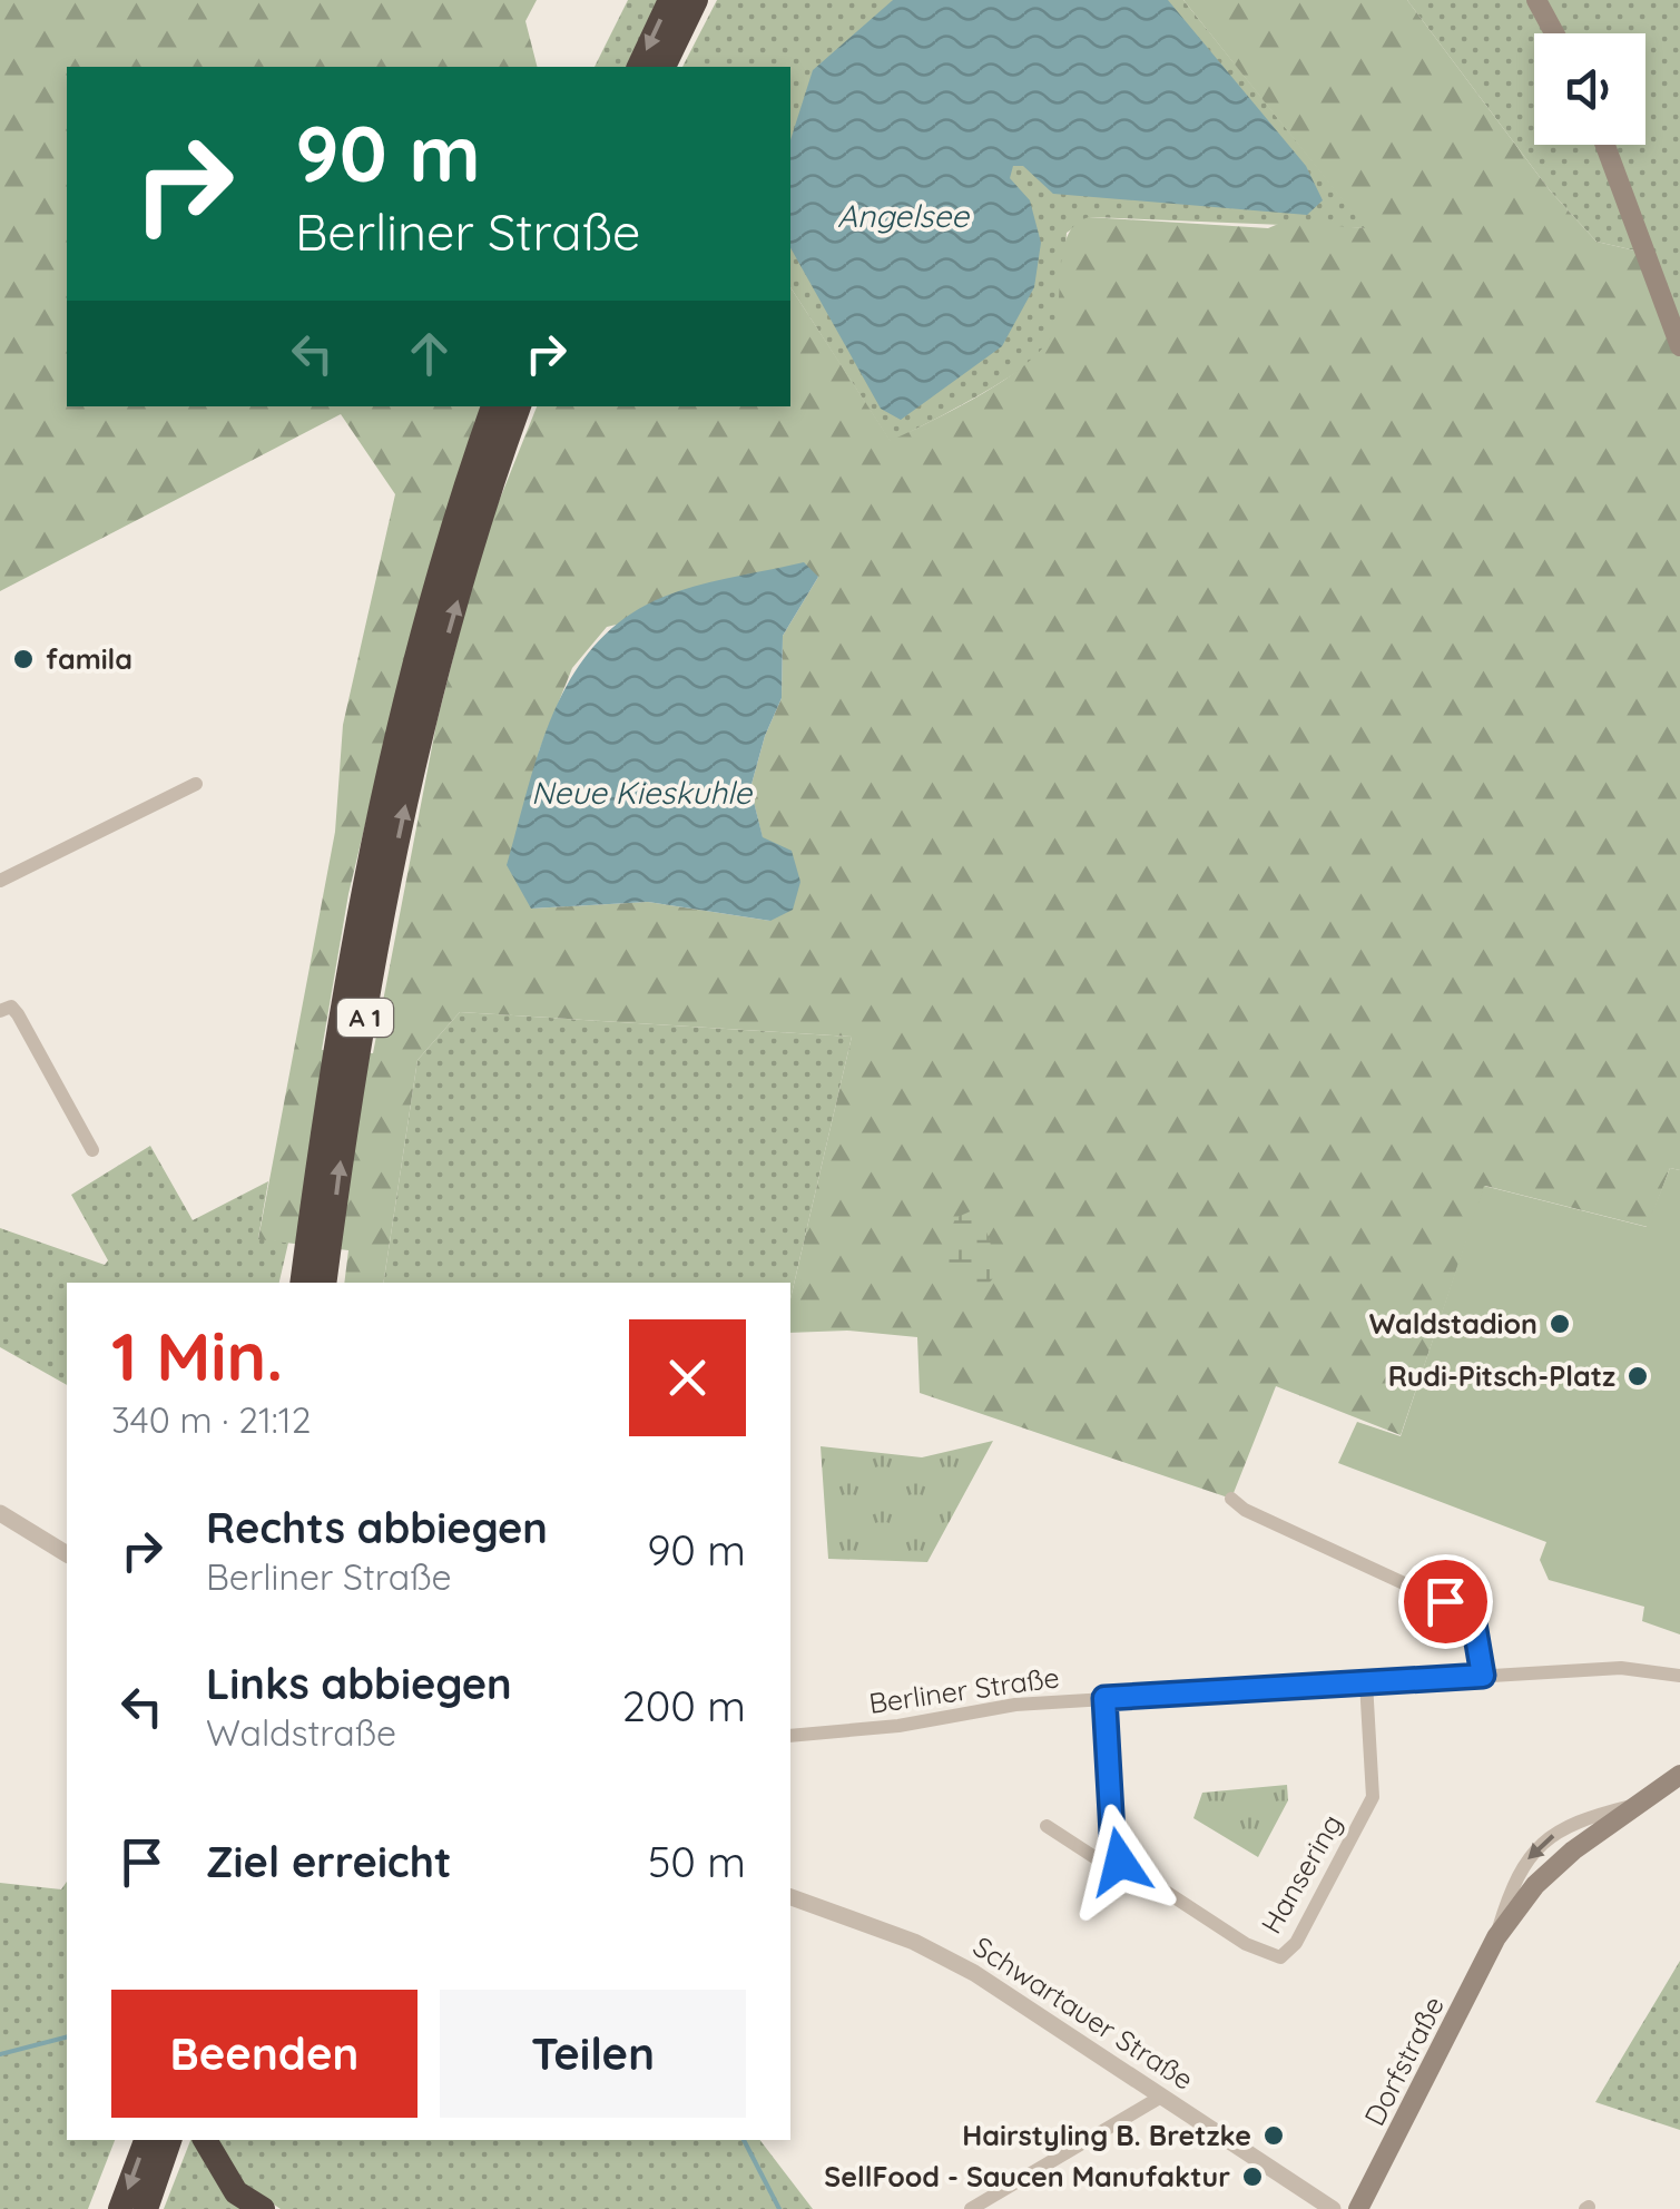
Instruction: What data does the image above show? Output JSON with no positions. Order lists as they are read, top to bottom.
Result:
{
  "streets": {
    "highway": ["A 1"],
    "main road": ["Dorfstraße"],
    "street": ["Berliner Straße", "Hansering", "Schwartauer Straße"]
  },
  "crossings": [
    ["Berliner Straße", "Hansering"]
  ],
  "water": ["Angelsee", "Neue Kieskuhle"],
  "places": [
    "famila",
    "Waldstadion",
    "Rudi-Pitsch-Platz",
    "Hairstyling B. Bretzke",
    "SellFood - Saucen Manufaktur"
  ],
  "page": {
    "turn": ["90 m", "Berliner Straße"],
    "heading": ["1 Min.", "340 m · 21:12"],
    "list": [
      {
        "name": "Rechts abbiegen",
        "note": "Berliner Straße",
        "value": "90 m"
      },
      {
        "name": "Links abbiegen",
        "note": "Waldstraße",
        "value": "200 m"
      },
      {
        "name": "Ziel erreicht",
        "value": "50 m"
      }
    ],
    "buttons": ["Beenden", "Teilen"]
  }
}
